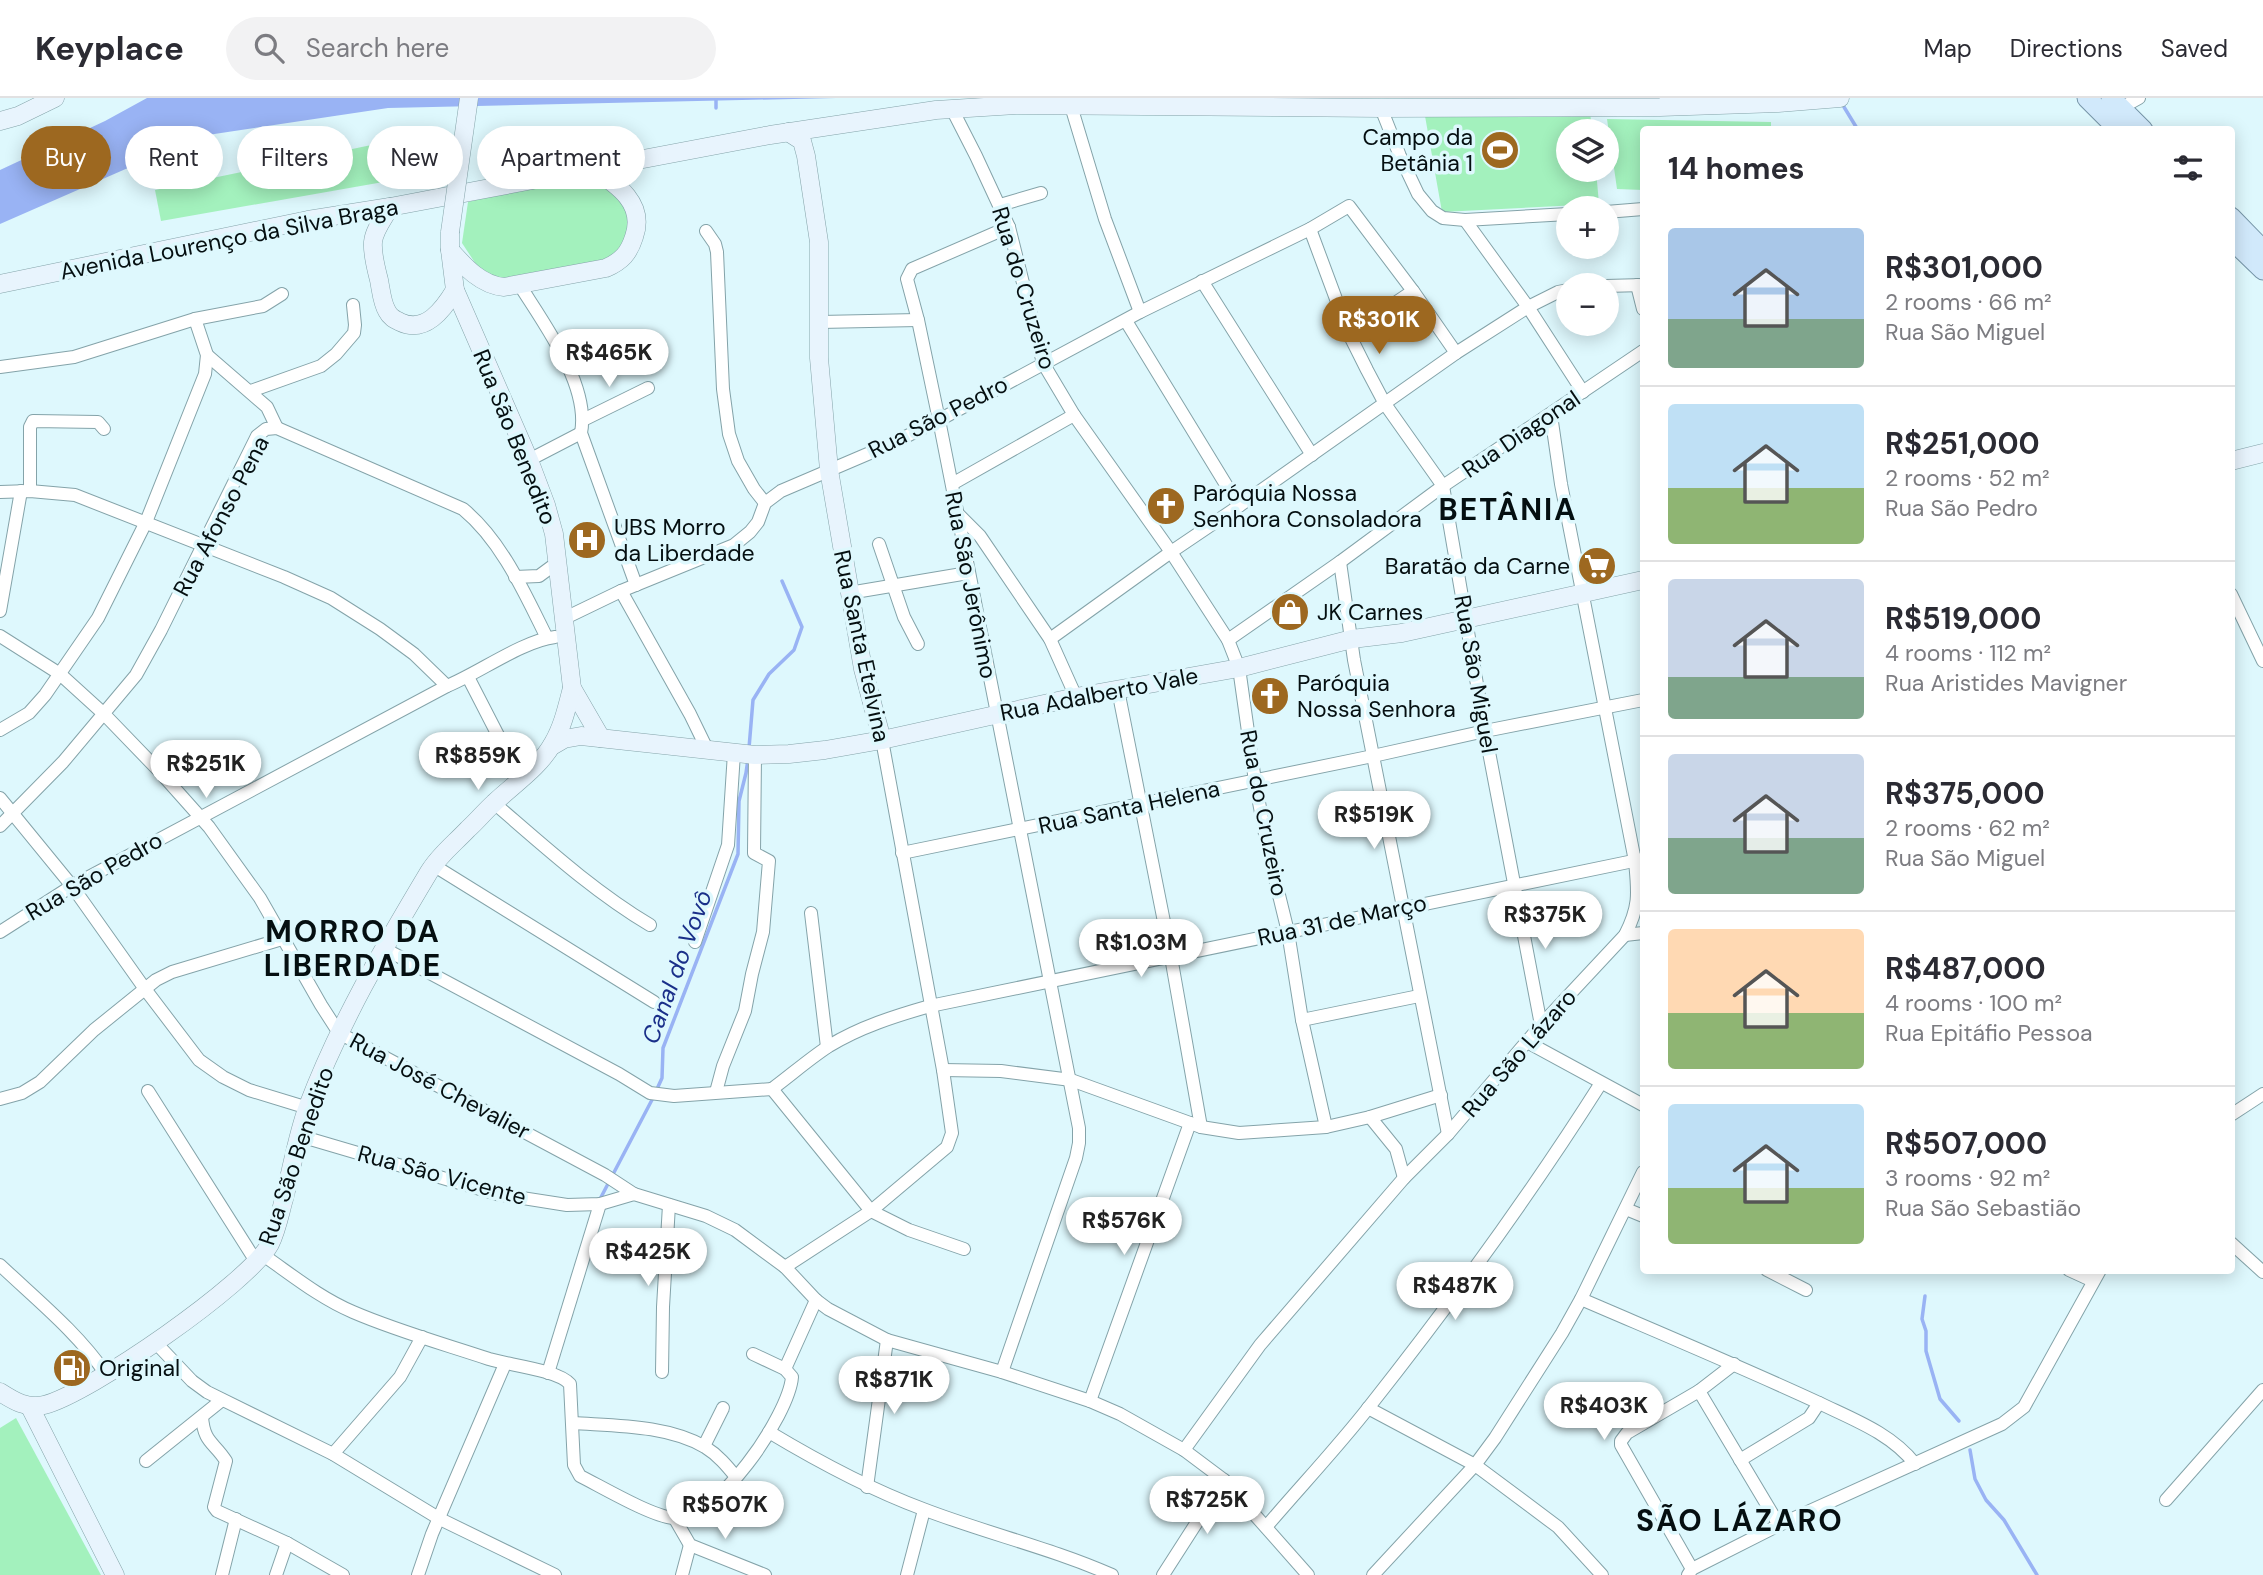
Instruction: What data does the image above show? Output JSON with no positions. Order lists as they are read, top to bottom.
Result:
{
  "streets": {
    "street": [
      "Avenida Lourenço da Silva Braga",
      "Rua do Cruzeiro",
      "Rua São Pedro",
      "Rua Diagonal",
      "Rua São Benedito",
      "Rua Afonso Pena",
      "Rua São Jerônimo",
      "Rua Santa Etelvina",
      "Rua São Miguel",
      "Rua Adalberto Vale",
      "Rua Santa Helena",
      "Rua 31 de Março",
      "Rua São Lázaro",
      "Rua José Chevalier",
      "Rua São Vicente"
    ]
  },
  "crossings": [
    ["Avenida Lourenço da Silva Braga", "Rua do Cruzeiro"],
    ["Avenida Lourenço da Silva Braga", "Rua Santa Etelvina"],
    ["Rua do Cruzeiro", "Rua São Pedro"],
    ["Rua do Cruzeiro", "Rua Diagonal"],
    ["Rua do Cruzeiro", "Rua São Jerônimo"],
    ["Rua do Cruzeiro", "Rua Adalberto Vale"],
    ["Rua do Cruzeiro", "Rua Santa Helena"],
    ["Rua do Cruzeiro", "Rua 31 de Março"],
    ["Rua São Pedro", "Rua São Benedito"],
    ["Rua São Pedro", "Rua Afonso Pena"],
    ["Rua São Pedro", "Rua São Jerônimo"],
    ["Rua São Pedro", "Rua Santa Etelvina"],
    ["Rua São Pedro", "Rua São Miguel"],
    ["Rua São Pedro", "Rua José Chevalier"],
    ["Rua Diagonal", "Rua São Miguel"],
    ["Rua Diagonal", "Rua São Lázaro"],
    ["Rua São Benedito", "Rua Afonso Pena"],
    ["Rua São Benedito", "Rua Adalberto Vale"],
    ["Rua São Benedito", "Rua José Chevalier"],
    ["Rua São Benedito", "Rua São Vicente"],
    ["Rua Afonso Pena", "Rua José Chevalier"],
    ["Rua São Jerônimo", "Rua Adalberto Vale"],
    ["Rua São Jerônimo", "Rua Santa Helena"],
    ["Rua São Jerônimo", "Rua 31 de Março"],
    ["Rua Santa Etelvina", "Rua Adalberto Vale"],
    ["Rua Santa Etelvina", "Rua Santa Helena"],
    ["Rua Santa Etelvina", "Rua 31 de Março"],
    ["Rua São Miguel", "Rua Adalberto Vale"],
    ["Rua São Miguel", "Rua Santa Helena"],
    ["Rua São Miguel", "Rua 31 de Março"],
    ["Rua São Miguel", "Rua São Lázaro"],
    ["Rua Adalberto Vale", "Rua São Lázaro"],
    ["Rua Santa Helena", "Rua São Lázaro"],
    ["Rua 31 de Março", "Rua São Lázaro"],
    ["Rua José Chevalier", "Rua São Vicente"]
  ],
  "districts": ["BETÂNIA", "MORRO DA LIBERDADE", "SÃO LÁZARO"],
  "water": ["Canal do Vovô"],
  "places": {
    "sports": ["Campo da Betânia 1"],
    "church": ["Paróquia Nossa Senhora Consoladora", "Paróquia Nossa Senhora"],
    "hospital": ["UBS Morro da Liberdade"],
    "supermarket": ["Baratão da Carne"],
    "shop": ["JK Carnes"],
    "fuel station": ["Original"]
  },
  "page": {
    "header": "Keyplace",
    "search": "Search here",
    "nav": ["Map", "Directions", "Saved"],
    "map_buttons": ["+", "−"],
    "chip": [
      "Buy",
      "Rent",
      "Filters",
      "New",
      "Apartment"
    ],
    "heading": "14 homes",
    "list": [
      {
        "name": "R$301,000",
        "note": "2 rooms · 66 m² · Rua São Miguel"
      },
      {
        "name": "R$251,000",
        "note": "2 rooms · 52 m² · Rua São Pedro"
      },
      {
        "name": "R$519,000",
        "note": "4 rooms · 112 m² · Rua Aristides Mavigner"
      },
      {
        "name": "R$375,000",
        "note": "2 rooms · 62 m² · Rua São Miguel"
      },
      {
        "name": "R$487,000",
        "note": "4 rooms · 100 m² · Rua Epitáfio Pessoa"
      },
      {
        "name": "R$507,000",
        "note": "3 rooms · 92 m² · Rua São Sebastião"
      }
    ],
    "price": [
      "R$301K",
      "R$465K",
      "R$859K",
      "R$251K",
      "R$519K",
      "R$375K",
      "R$1.03M",
      "R$576K",
      "R$425K",
      "R$487K",
      "R$871K",
      "R$403K",
      "R$725K",
      "R$507K"
    ]
  }
}
